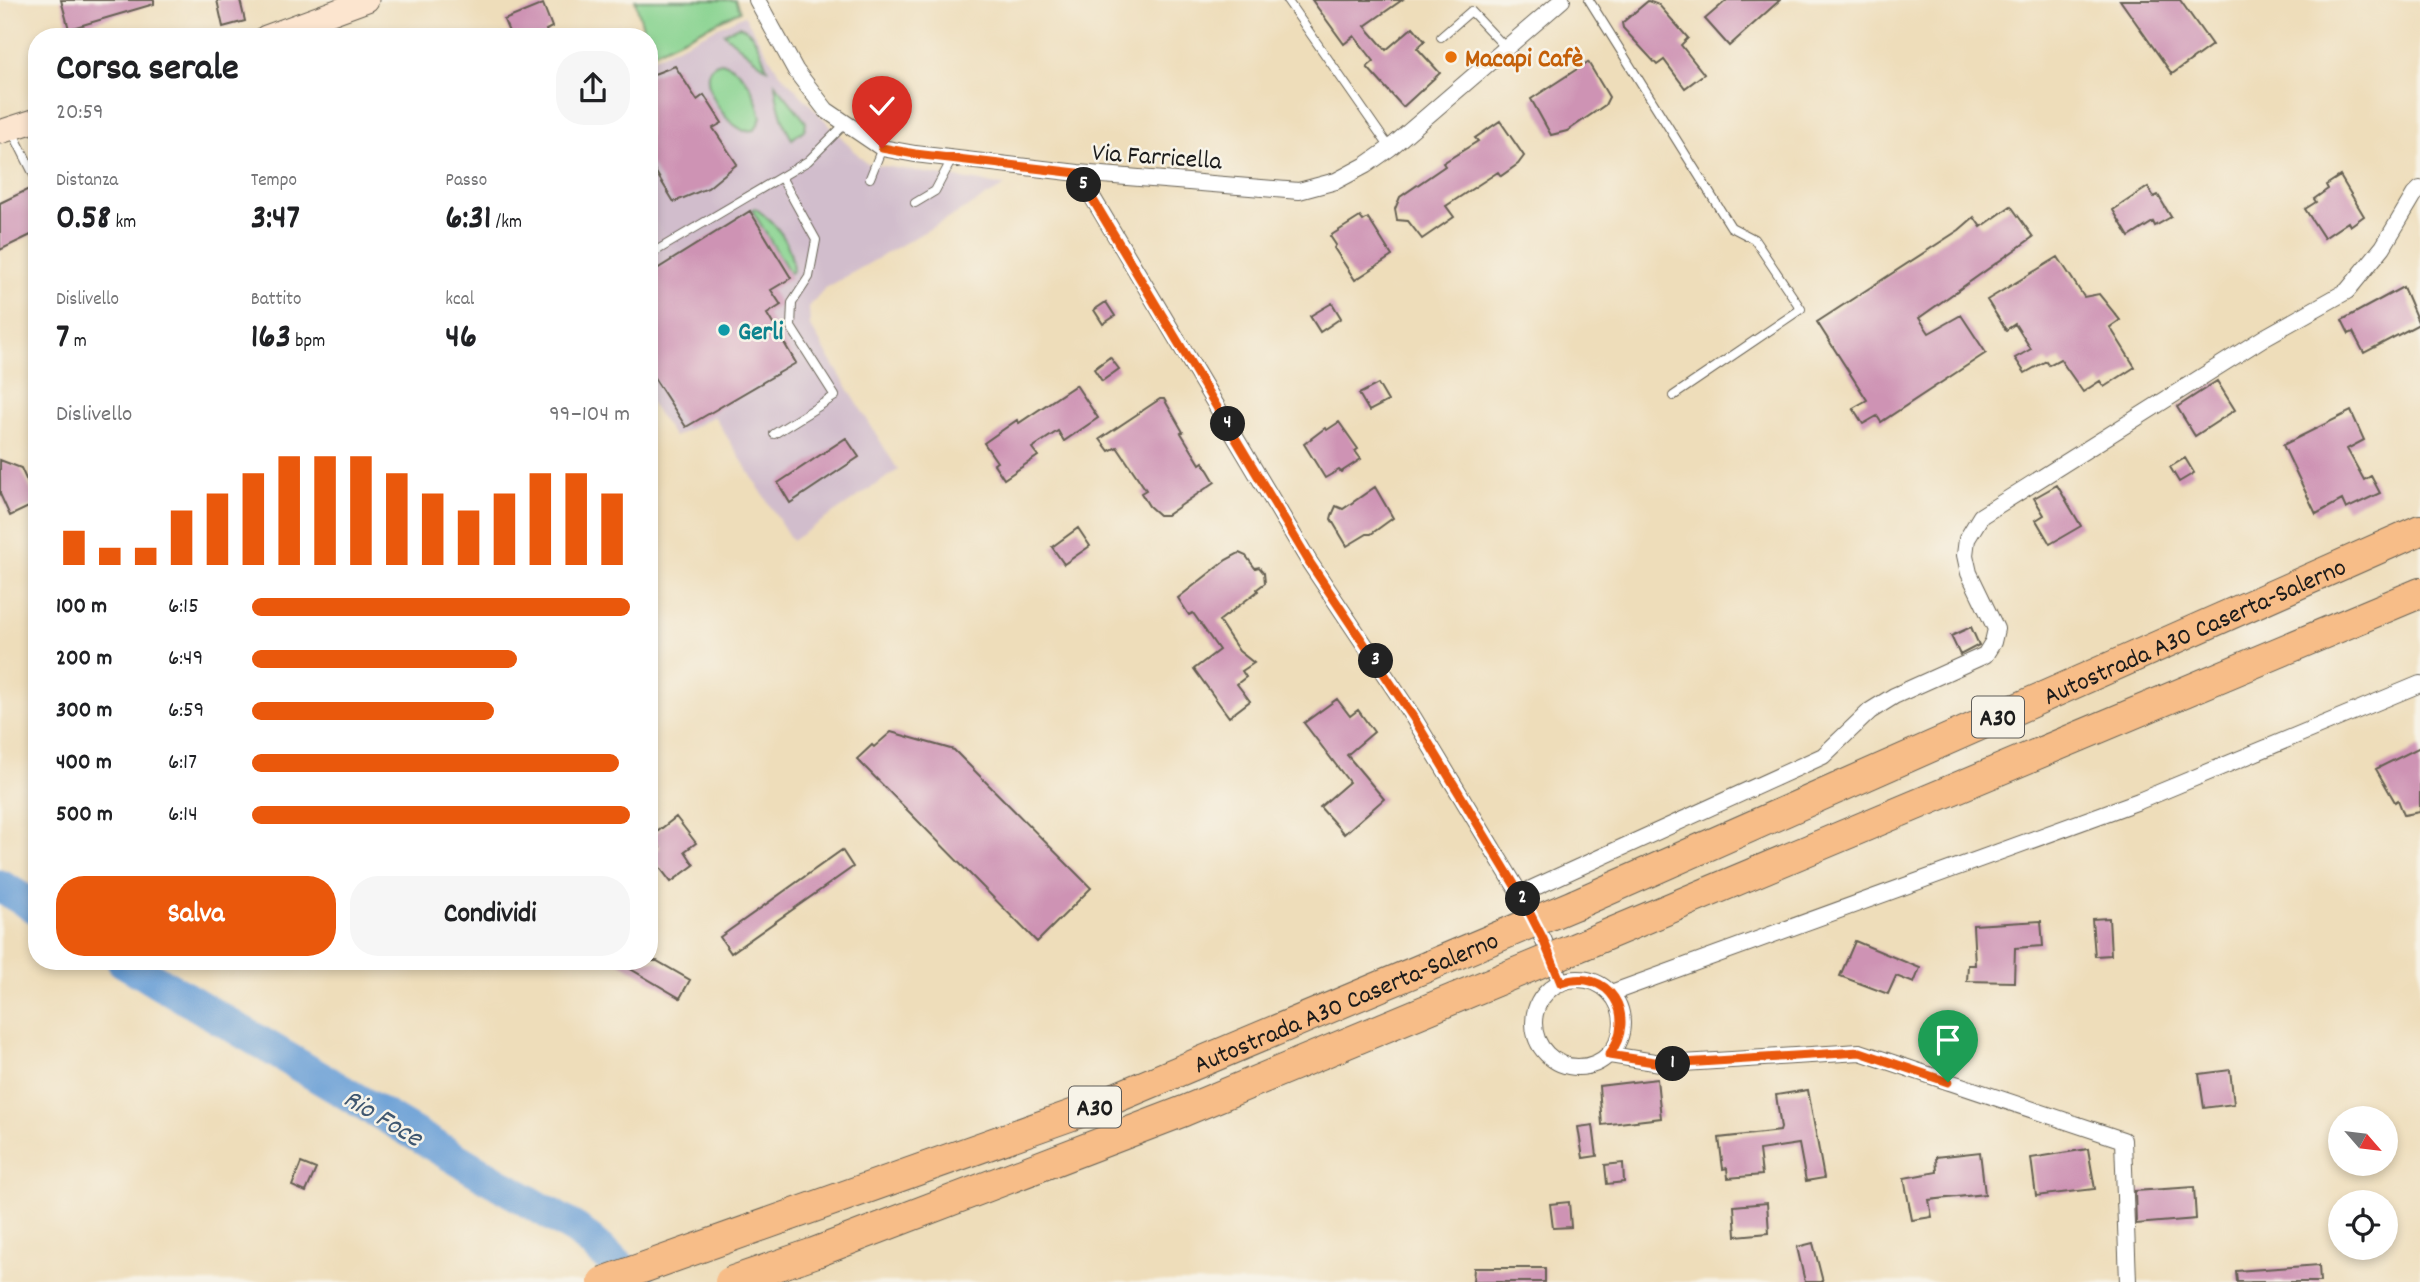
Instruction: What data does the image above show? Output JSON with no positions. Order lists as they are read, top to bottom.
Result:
{
  "streets": {
    "highway": ["Autostrada A30 Caserta-Salerno", "A30"],
    "street": ["Via Farricella"]
  },
  "water": ["Rio Foce"],
  "places": ["Macapi Cafè", "Gerli"],
  "north": "bottom right",
  "page": {
    "heading": ["Corsa serale", "20:59"],
    "stats": [
      ["Distanza", "0.58 km"],
      ["Tempo", "3:47"],
      ["Passo", "6:31 /km"],
      ["Dislivello", "7 m"],
      ["Battito", "163 bpm"],
      ["kcal", "46"]
    ],
    "pins": [
      "5",
      "4",
      "3",
      "2",
      "1"
    ],
    "chart": ["Dislivello", "99–104 m"],
    "list": [
      {
        "name": "100 m",
        "note": "6:15"
      },
      {
        "name": "200 m",
        "note": "6:49"
      },
      {
        "name": "300 m",
        "note": "6:59"
      },
      {
        "name": "400 m",
        "note": "6:17"
      },
      {
        "name": "500 m",
        "note": "6:14"
      }
    ],
    "buttons": ["Salva", "Condividi"]
  }
}
